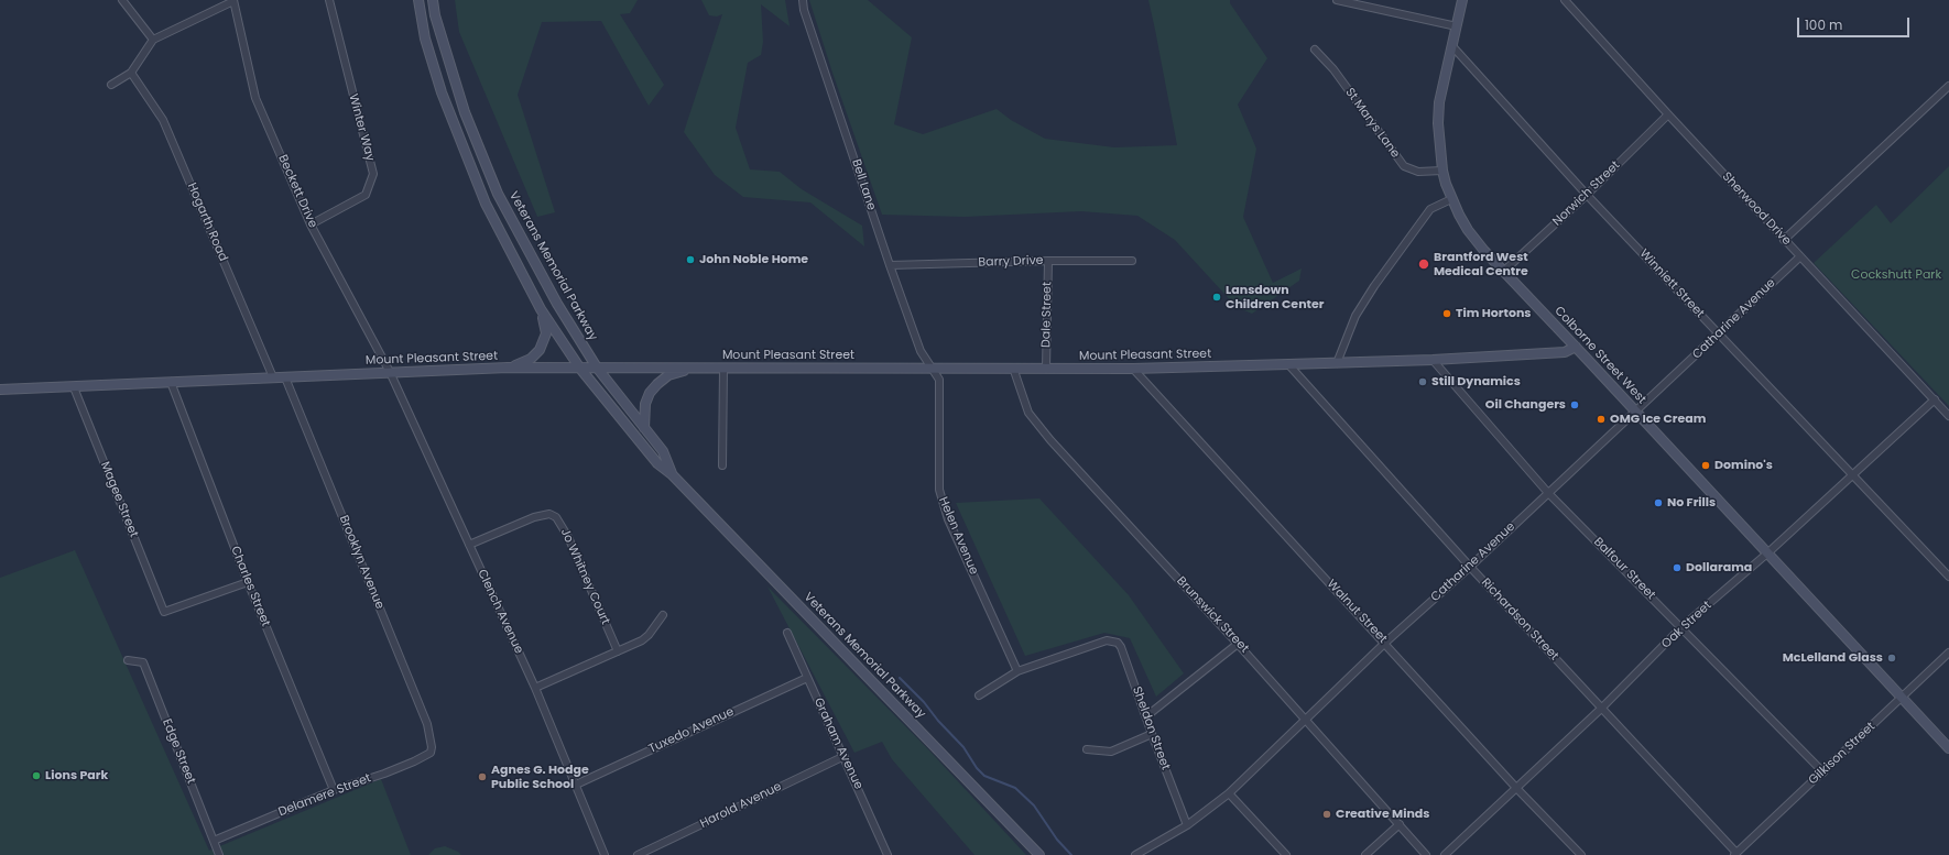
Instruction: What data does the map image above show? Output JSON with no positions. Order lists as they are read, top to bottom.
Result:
{
  "streets": {
    "main road": ["Veterans Memorial Parkway", "Mount Pleasant Street", "Colborne Street West"],
    "street": [
      "St Marys Lane",
      "Winter Way",
      "Bell Lane",
      "Beckett Drive",
      "Norwich Street",
      "Sherwood Drive",
      "Hogarth Road",
      "Barry Drive",
      "Winniett Street",
      "Dale Street",
      "Catharine Avenue",
      "Magee Street",
      "Helen Avenue",
      "Brooklyn Avenue",
      "Balfour Street",
      "Jo Whitney Court",
      "Charles Street",
      "Clench Avenue",
      "Walnut Street",
      "Brunswick Street",
      "Richardson Street",
      "Oak Street",
      "Sheldon Street",
      "Tuxedo Avenue",
      "Graham Avenue",
      "Edge Street",
      "Gilkison Street",
      "Delamere Street",
      "Harold Avenue"
    ]
  },
  "crossings": [
    ["St Marys Lane", "Colborne Street West"],
    ["Winter Way", "Beckett Drive"],
    ["Bell Lane", "Barry Drive"],
    ["Bell Lane", "Mount Pleasant Street"],
    ["Bell Lane", "Helen Avenue"],
    ["Beckett Drive", "Mount Pleasant Street"],
    ["Beckett Drive", "Clench Avenue"],
    ["Norwich Street", "Sherwood Drive"],
    ["Norwich Street", "Winniett Street"],
    ["Norwich Street", "Colborne Street West"],
    ["Sherwood Drive", "Catharine Avenue"],
    ["Sherwood Drive", "Oak Street"],
    ["Hogarth Road", "Mount Pleasant Street"],
    ["Barry Drive", "Dale Street"],
    ["Veterans Memorial Parkway", "Mount Pleasant Street"],
    ["Winniett Street", "Catharine Avenue"],
    ["Winniett Street", "Colborne Street West"],
    ["Winniett Street", "Oak Street"],
    ["Dale Street", "Mount Pleasant Street"],
    ["Catharine Avenue", "Colborne Street West"],
    ["Catharine Avenue", "Balfour Street"],
    ["Catharine Avenue", "Walnut Street"],
    ["Catharine Avenue", "Brunswick Street"],
    ["Catharine Avenue", "Richardson Street"],
    ["Catharine Avenue", "Sheldon Street"],
    ["Mount Pleasant Street", "Colborne Street West"],
    ["Mount Pleasant Street", "Magee Street"],
    ["Mount Pleasant Street", "Helen Avenue"],
    ["Mount Pleasant Street", "Brooklyn Avenue"],
    ["Mount Pleasant Street", "Balfour Street"],
    ["Mount Pleasant Street", "Charles Street"],
    ["Mount Pleasant Street", "Clench Avenue"],
    ["Mount Pleasant Street", "Walnut Street"],
    ["Mount Pleasant Street", "Brunswick Street"],
    ["Mount Pleasant Street", "Richardson Street"],
    ["Colborne Street West", "Oak Street"],
    ["Colborne Street West", "Gilkison Street"],
    ["Magee Street", "Charles Street"],
    ["Helen Avenue", "Sheldon Street"],
    ["Brooklyn Avenue", "Delamere Street"],
    ["Balfour Street", "Oak Street"],
    ["Balfour Street", "Gilkison Street"],
    ["Jo Whitney Court", "Clench Avenue"],
    ["Charles Street", "Delamere Street"],
    ["Clench Avenue", "Tuxedo Avenue"],
    ["Walnut Street", "Oak Street"],
    ["Richardson Street", "Oak Street"],
    ["Richardson Street", "Gilkison Street"],
    ["Tuxedo Avenue", "Graham Avenue"],
    ["Graham Avenue", "Harold Avenue"],
    ["Edge Street", "Delamere Street"]
  ],
  "parks": ["Cockshutt Park"],
  "places": [
    "John Noble Home",
    "Brantford West Medical Centre",
    "Lansdown Children Center",
    "Tim Hortons",
    "Still Dynamics",
    "Oil Changers",
    "OMG Ice Cream",
    "Domino's",
    "No Frills",
    "Dollarama",
    "McLelland Glass",
    "Lions Park",
    "Agnes G. Hodge Public School",
    "Creative Minds"
  ],
  "scale_bar": "100 m"
}
